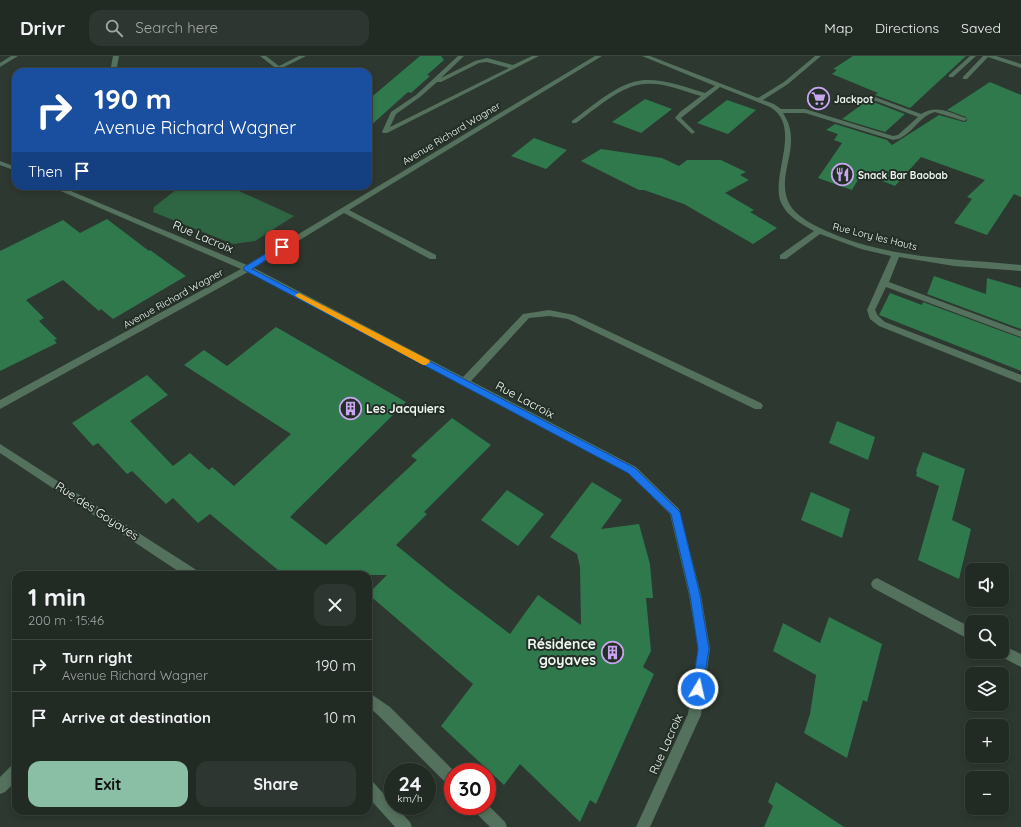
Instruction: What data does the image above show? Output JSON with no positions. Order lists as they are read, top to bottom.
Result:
{
  "streets": {
    "street": [
      "Avenue Richard Wagner",
      "Rue Lory les Hauts",
      "Rue Lacroix",
      "Rue des Goyaves"
    ]
  },
  "crossings": [
    ["Avenue Richard Wagner", "Rue Lacroix"]
  ],
  "places": {
    "supermarket": ["Jackpot"],
    "restaurant": ["Snack Bar Baobab"],
    "building": ["Les Jacquiers", "Résidence goyaves"]
  },
  "page": {
    "header": "Drivr",
    "search": "Search here",
    "nav": ["Map", "Directions", "Saved"],
    "turn": ["190 m", "Avenue Richard Wagner"],
    "then": "Then",
    "map_buttons": ["+", "−"],
    "heading": ["1 min", "200 m · 15:46"],
    "list": [
      {
        "name": "Turn right",
        "note": "Avenue Richard Wagner",
        "value": "190 m"
      },
      {
        "name": "Arrive at destination",
        "value": "10 m"
      }
    ],
    "buttons": ["Exit", "Share"],
    "speed": "24 km/h",
    "limit": "30"
  }
}
